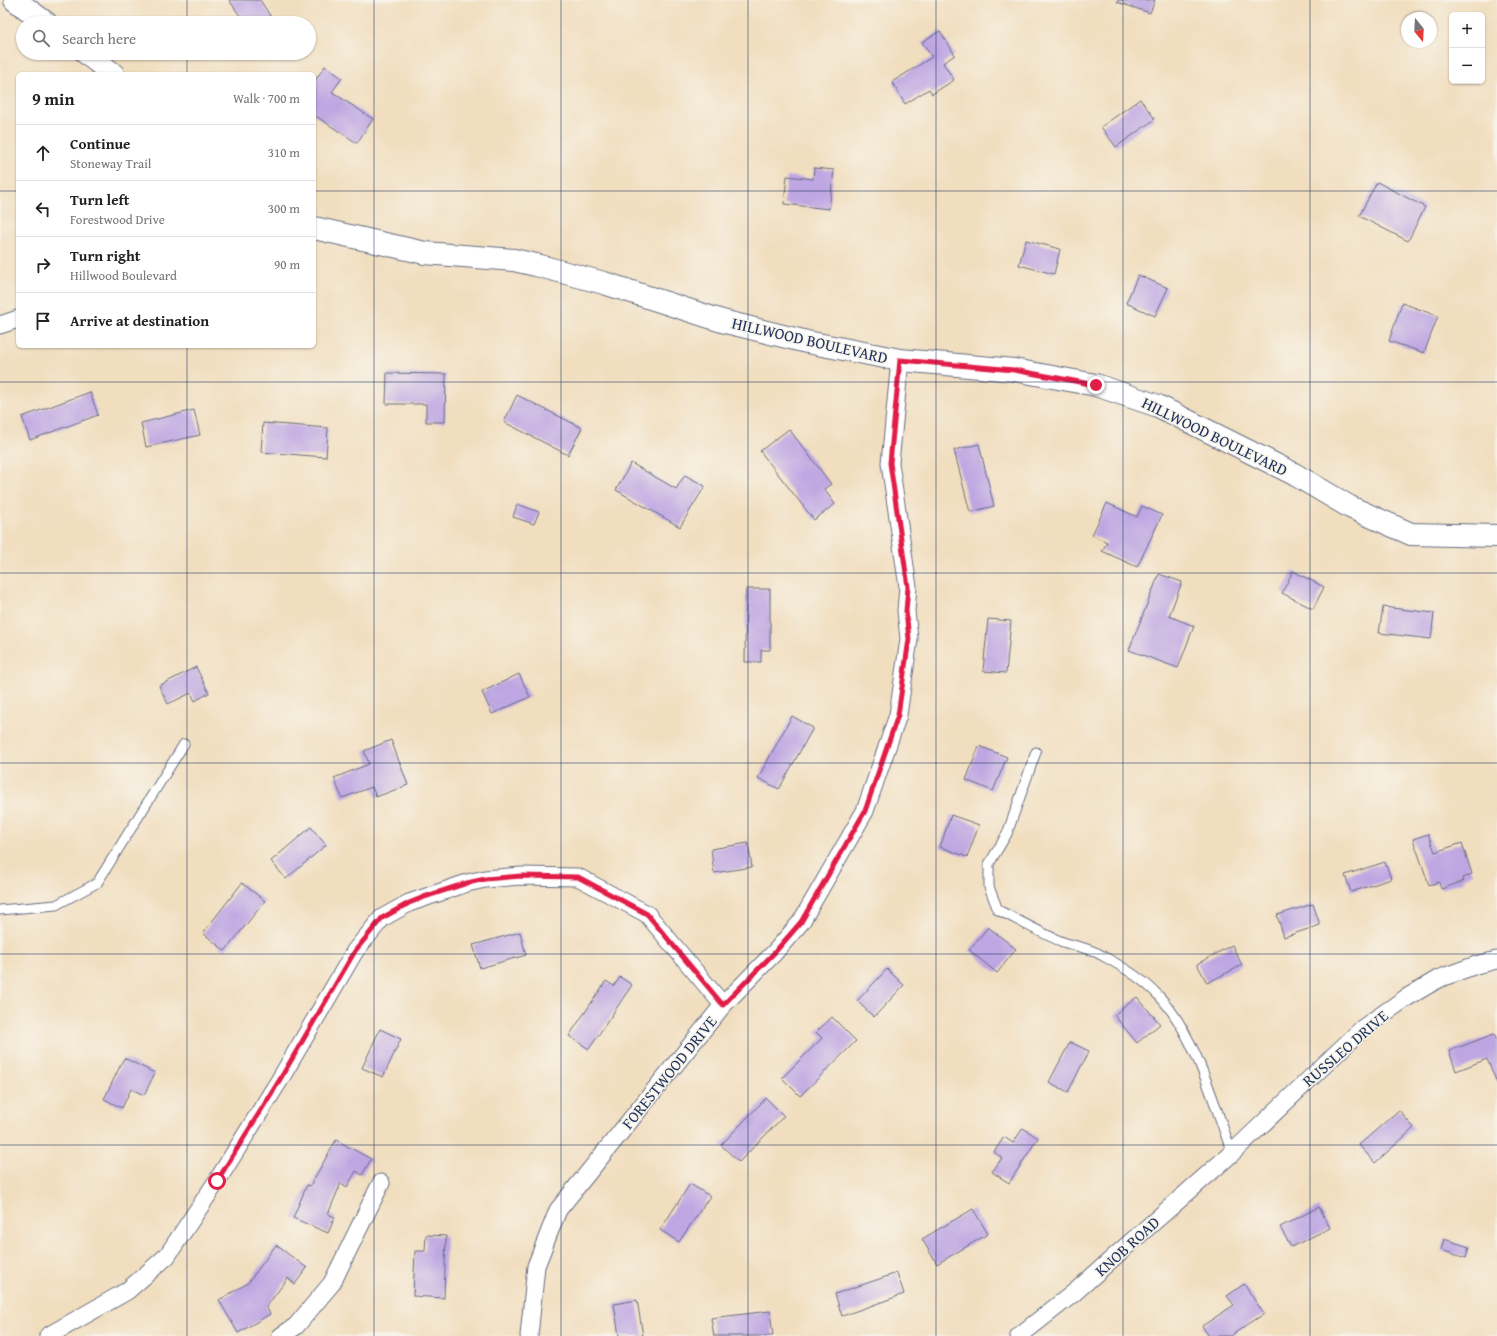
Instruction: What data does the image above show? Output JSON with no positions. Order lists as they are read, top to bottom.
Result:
{
  "streets": {
    "street": [
      "HILLWOOD BOULEVARD",
      "RUSSLEO DRIVE",
      "FORESTWOOD DRIVE",
      "KNOB ROAD"
    ]
  },
  "crossings": [
    ["HILLWOOD BOULEVARD", "FORESTWOOD DRIVE"],
    ["RUSSLEO DRIVE", "KNOB ROAD"]
  ],
  "north": "bottom",
  "page": {
    "map_buttons": ["+", "−"],
    "search": "Search here",
    "heading": ["9 min", "Walk · 700 m"],
    "list": [
      ["Continue", "Stoneway Trail", "310 m"],
      ["Turn left", "Forestwood Drive", "300 m"],
      ["Turn right", "Hillwood Boulevard", "90 m"],
      "Arrive at destination"
    ]
  }
}
